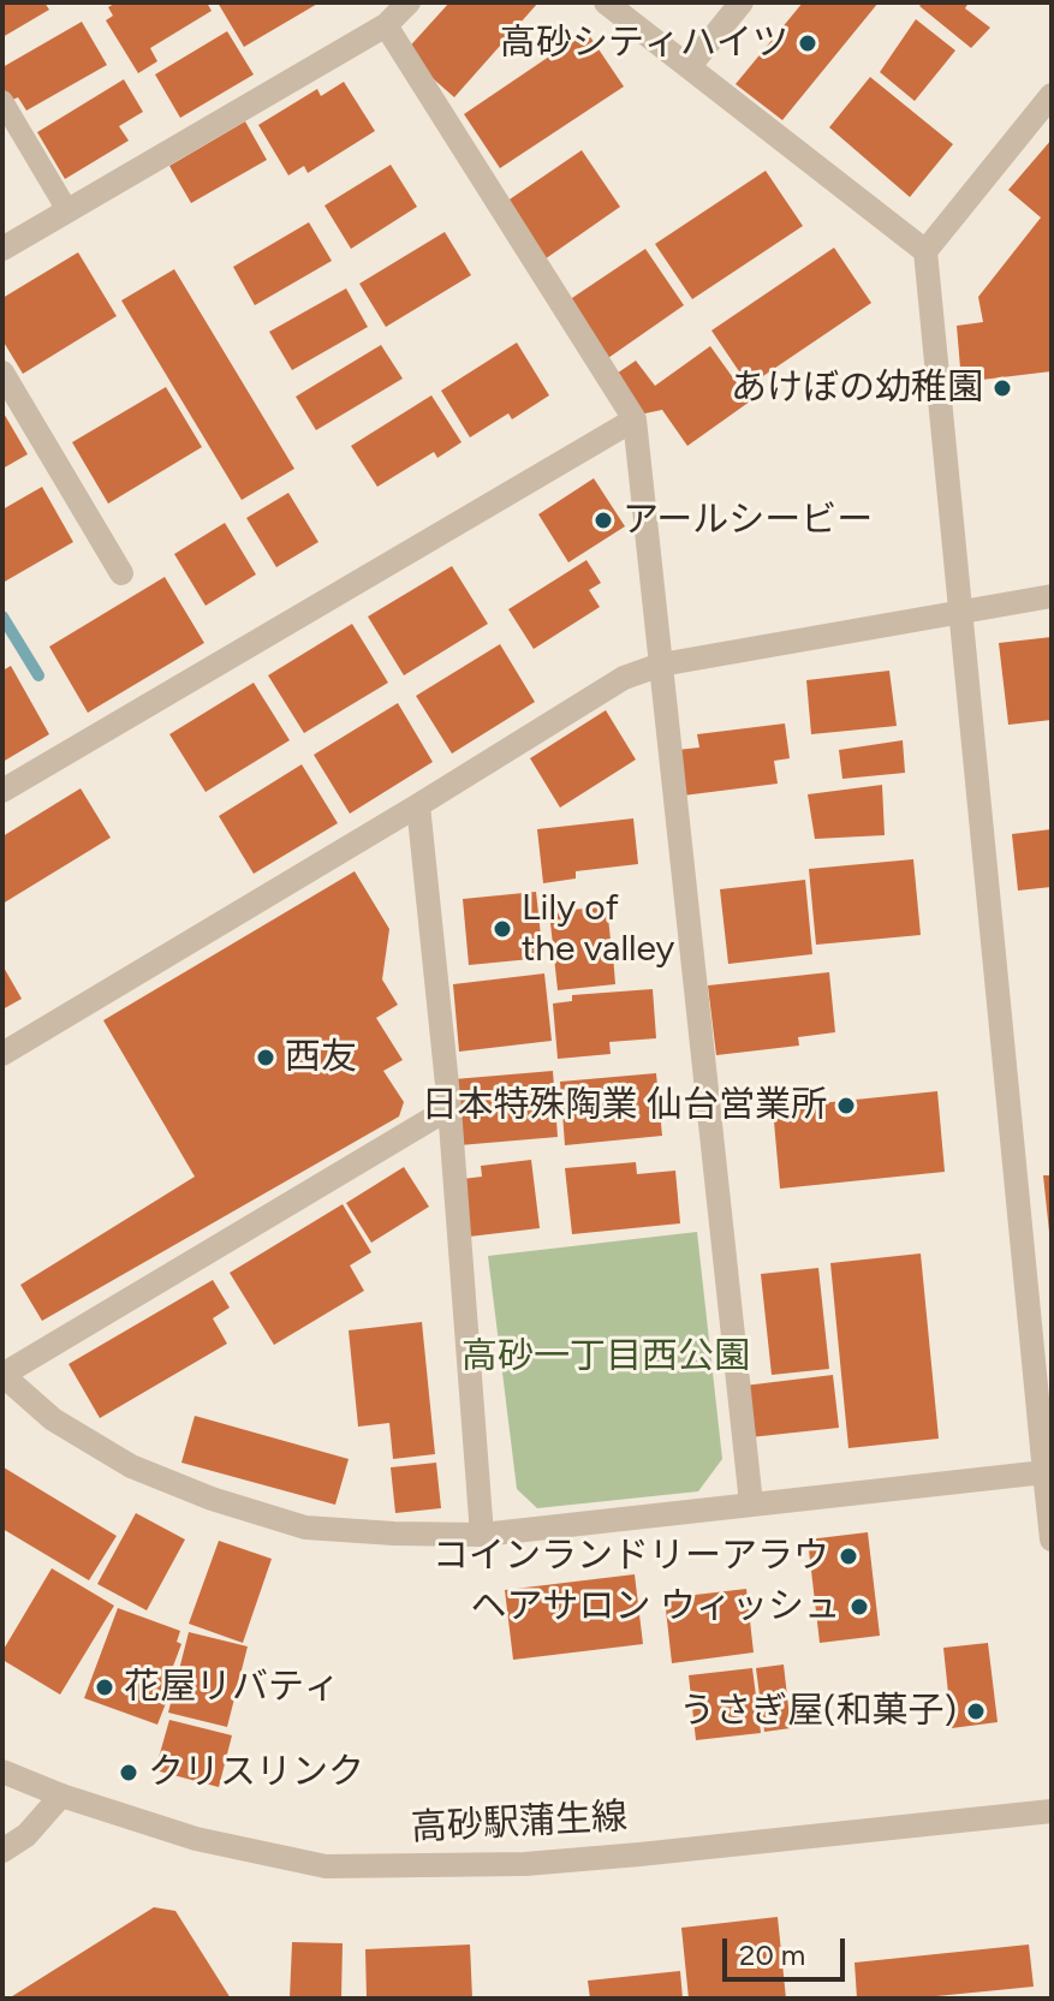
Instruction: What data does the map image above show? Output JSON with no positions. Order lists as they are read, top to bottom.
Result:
{
  "streets": {
    "street": ["高砂駅蒲生線"]
  },
  "parks": ["高砂一丁目西公園"],
  "places": [
    "高砂シティハイツ",
    "あけぼの幼稚園",
    "アールシービー",
    "Lily of the valley",
    "西友",
    "日本特殊陶業 仙台営業所",
    "コインランドリーアラウ",
    "ヘアサロン ウィッシュ",
    "花屋リバティ",
    "うさぎ屋(和菓子)",
    "クリスリンク"
  ],
  "scale_bar": "20 m"
}
